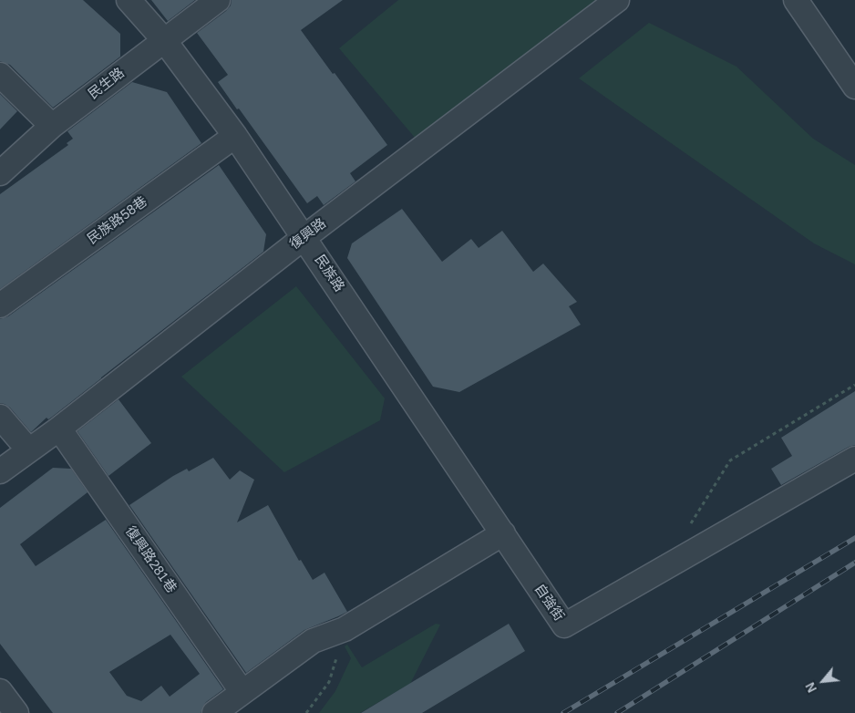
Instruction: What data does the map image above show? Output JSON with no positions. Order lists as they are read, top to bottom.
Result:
{
  "streets": {
    "street": [
      "民生路",
      "民族路58巷",
      "復興路",
      "民族路",
      "復興路281巷",
      "自強街"
    ]
  },
  "crossings": [
    ["民生路", "民族路"],
    ["民族路58巷", "民族路"],
    ["復興路", "民族路"],
    ["復興路", "復興路281巷"],
    ["民族路", "自強街"]
  ],
  "north": "bottom left"
}
